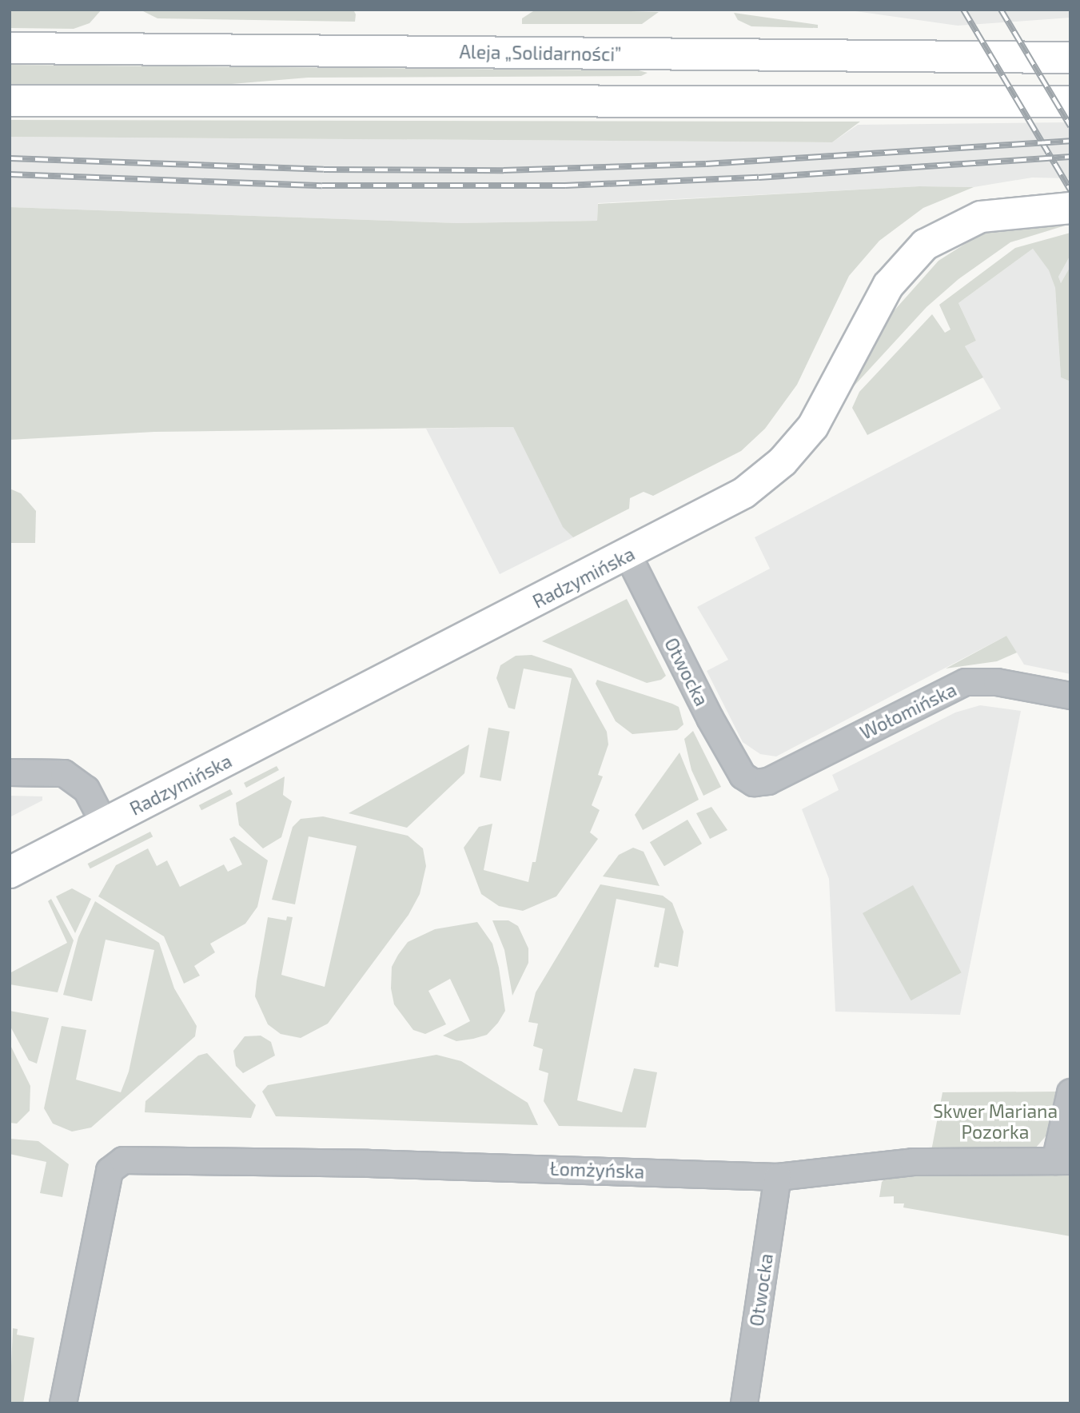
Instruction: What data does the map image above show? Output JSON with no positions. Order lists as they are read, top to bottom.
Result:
{
  "streets": {
    "main road": ["Aleja „Solidarności”", "Radzymińska"],
    "street": ["Otwocka", "Wołomińska", "Łomżyńska"]
  },
  "crossings": [
    ["Radzymińska", "Otwocka"],
    ["Otwocka", "Wołomińska"],
    ["Otwocka", "Łomżyńska"]
  ],
  "parks": ["Skwer Mariana Pozorka"]
}
